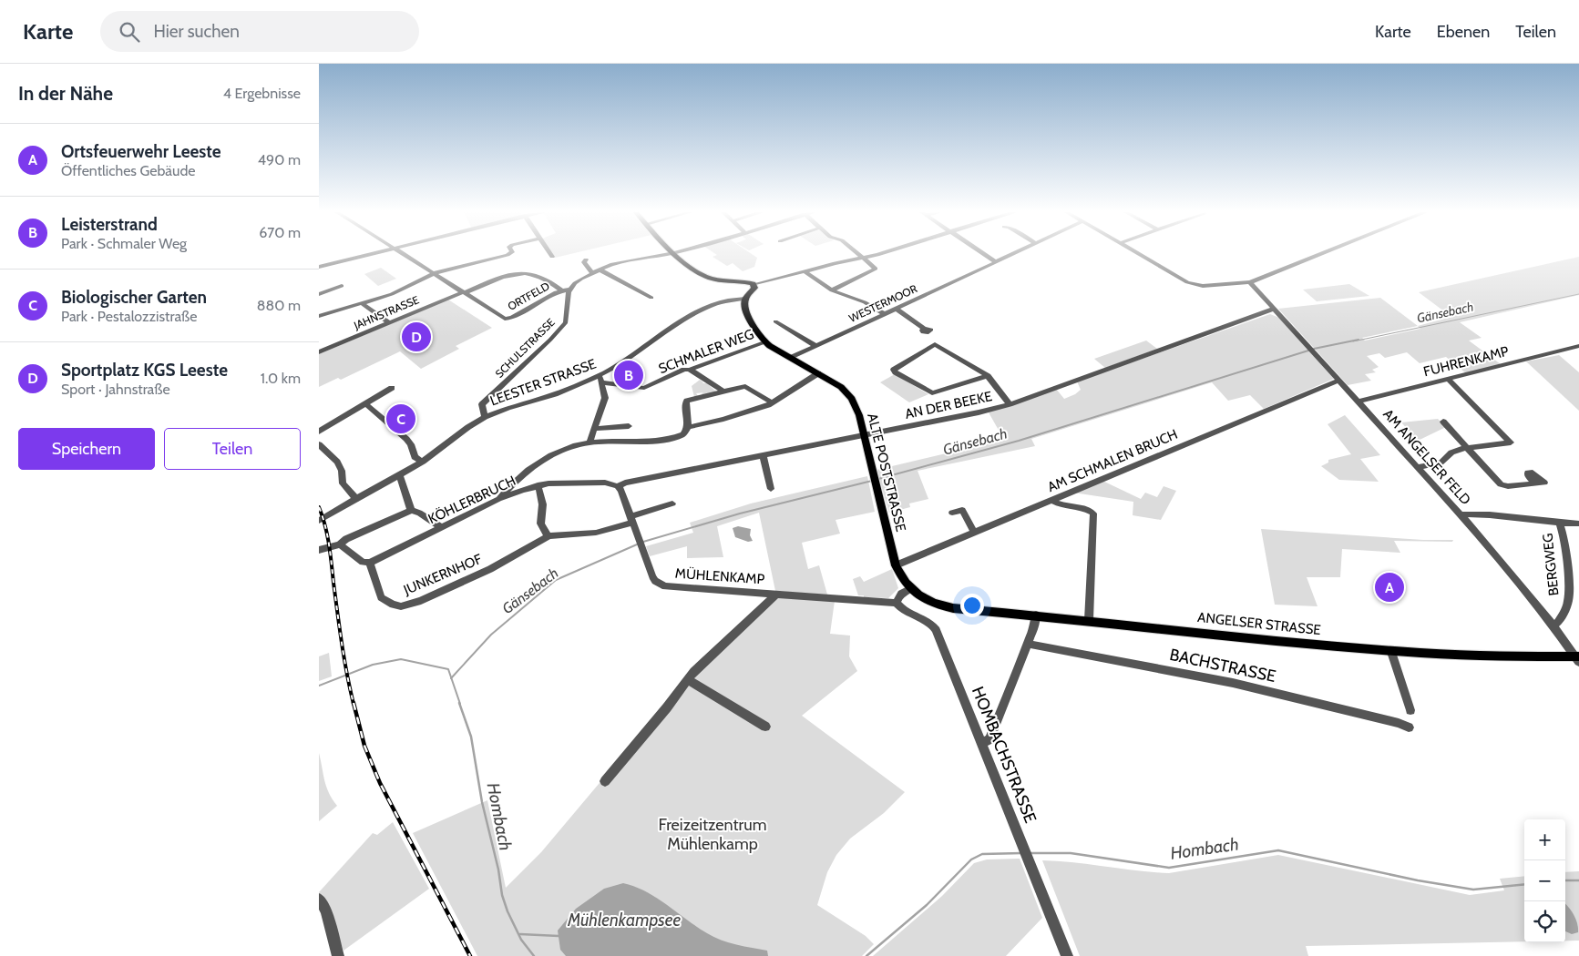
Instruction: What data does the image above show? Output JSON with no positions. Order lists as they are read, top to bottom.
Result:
{
  "streets": {
    "main road": ["ALTE POSTSTRASSE", "ANGELSER STRASSE"],
    "street": [
      "ORTFELD",
      "WESTERMOOR",
      "JAHNSTRASSE",
      "SCHULSTRASSE",
      "SCHMALER WEG",
      "FUHRENKAMP",
      "LEESTER STRASSE",
      "AN DER BEEKE",
      "AM ANGELSER FELD",
      "AM SCHMALEN BRUCH",
      "KÖHLERBRUCH",
      "BERGWEG",
      "JUNKERNHOF",
      "MÜHLENKAMP",
      "BACHSTRASSE",
      "HOMBACHSTRASSE"
    ]
  },
  "crossings": [
    ["ORTFELD", "JAHNSTRASSE"],
    ["ORTFELD", "SCHULSTRASSE"],
    ["WESTERMOOR", "ALTE POSTSTRASSE"],
    ["SCHULSTRASSE", "LEESTER STRASSE"],
    ["SCHMALER WEG", "LEESTER STRASSE"],
    ["SCHMALER WEG", "ALTE POSTSTRASSE"],
    ["FUHRENKAMP", "AM ANGELSER FELD"],
    ["LEESTER STRASSE", "ALTE POSTSTRASSE"],
    ["AN DER BEEKE", "AM ANGELSER FELD"],
    ["AN DER BEEKE", "ALTE POSTSTRASSE"],
    ["AN DER BEEKE", "KÖHLERBRUCH"],
    ["AN DER BEEKE", "MÜHLENKAMP"],
    ["AM ANGELSER FELD", "AM SCHMALEN BRUCH"],
    ["AM ANGELSER FELD", "BERGWEG"],
    ["AM ANGELSER FELD", "ANGELSER STRASSE"],
    ["AM SCHMALEN BRUCH", "ALTE POSTSTRASSE"],
    ["ALTE POSTSTRASSE", "ANGELSER STRASSE"],
    ["KÖHLERBRUCH", "JUNKERNHOF"],
    ["KÖHLERBRUCH", "MÜHLENKAMP"],
    ["MÜHLENKAMP", "HOMBACHSTRASSE"]
  ],
  "water": ["Gänsebach", "Hombach", "Mühlenkampsee"],
  "parks": ["Freizeitzentrum Mühlenkamp"],
  "page": {
    "header": "Karte",
    "search": "Hier suchen",
    "nav": ["Karte", "Ebenen", "Teilen"],
    "heading": ["In der Nähe", "4 Ergebnisse"],
    "list": [
      {
        "mark": "A",
        "name": "Ortsfeuerwehr Leeste",
        "note": "Öffentliches Gebäude",
        "value": "490 m"
      },
      {
        "mark": "B",
        "name": "Leisterstrand",
        "note": "Park · Schmaler Weg",
        "value": "670 m"
      },
      {
        "mark": "C",
        "name": "Biologischer Garten",
        "note": "Park · Pestalozzistraße",
        "value": "880 m"
      },
      {
        "mark": "D",
        "name": "Sportplatz KGS Leeste",
        "note": "Sport · Jahnstraße",
        "value": "1.0 km"
      }
    ],
    "pins": [
      "D",
      "B",
      "C",
      "A"
    ],
    "buttons": ["Speichern", "Teilen"],
    "map_buttons": ["+", "−"]
  }
}
